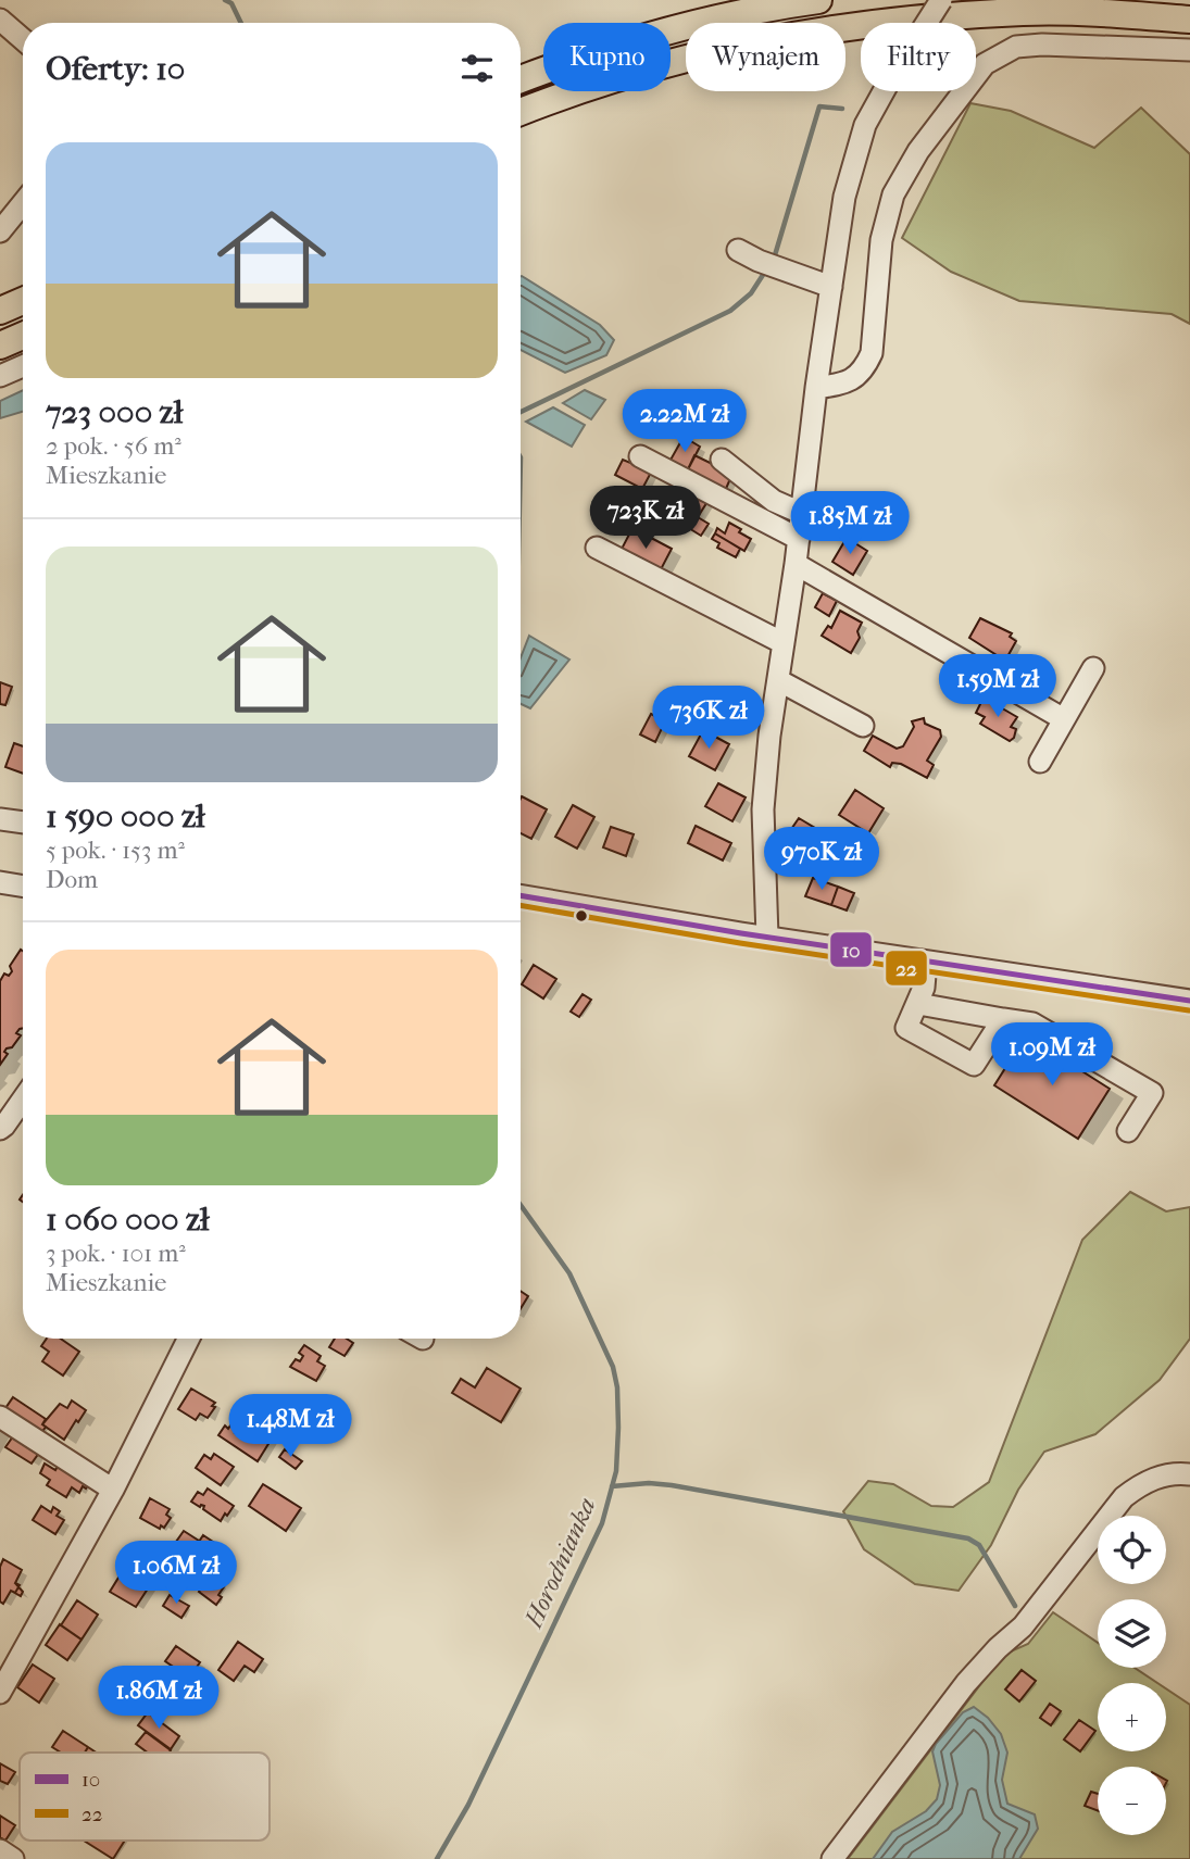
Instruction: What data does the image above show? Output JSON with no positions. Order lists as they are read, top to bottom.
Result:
{
  "water": ["Horodnianka"],
  "lines": ["transit line 10", "transit line 22"],
  "legend": ["10", "22"],
  "page": {
    "chip": ["Kupno", "Wynajem", "Filtry"],
    "heading": "Oferty: 10",
    "list": [
      {
        "name": "723 000 zł",
        "note": "2 pok. · 56 m² · Mieszkanie"
      },
      {
        "name": "1 590 000 zł",
        "note": "5 pok. · 153 m² · Dom"
      },
      {
        "name": "1 060 000 zł",
        "note": "3 pok. · 101 m² · Mieszkanie"
      }
    ],
    "price": [
      "2.22M zł",
      "723K zł",
      "1.85M zł",
      "1.59M zł",
      "736K zł",
      "970K zł",
      "1.09M zł",
      "1.48M zł",
      "1.06M zł",
      "1.86M zł"
    ],
    "map_buttons": ["+", "−"]
  }
}
